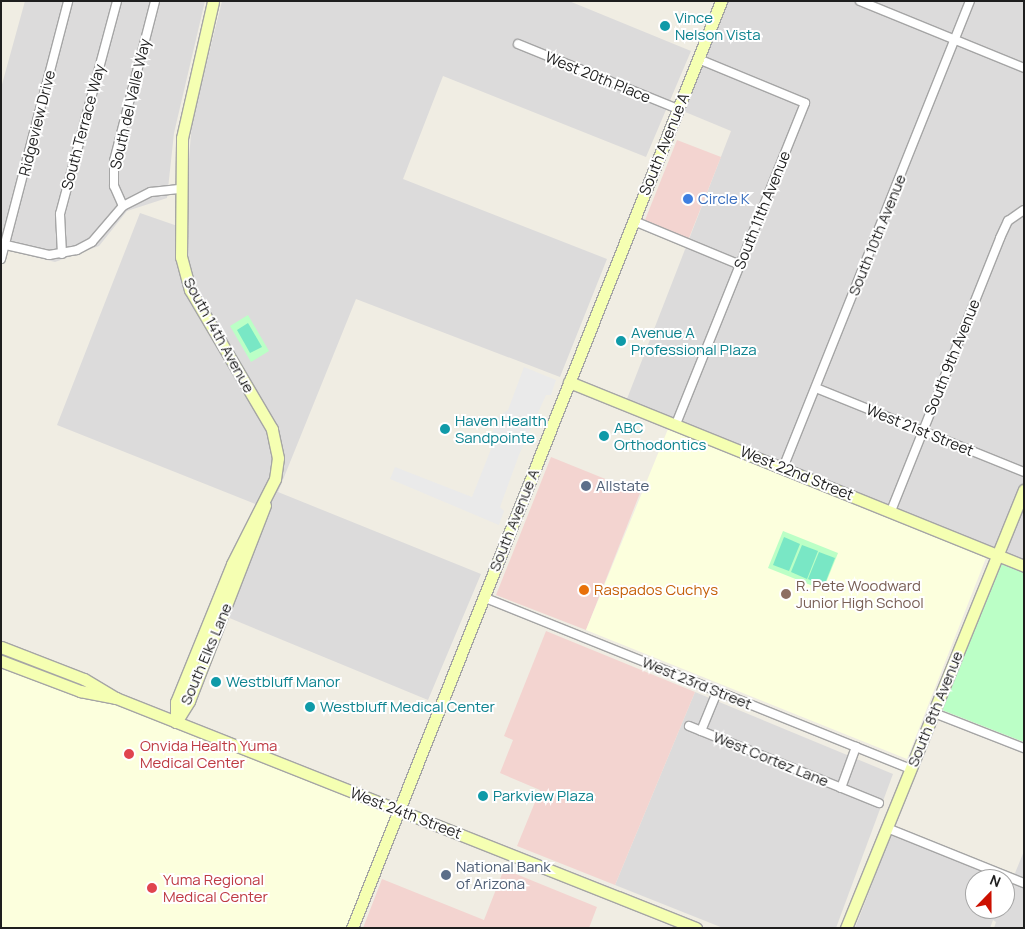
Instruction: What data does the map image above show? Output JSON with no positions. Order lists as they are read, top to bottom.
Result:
{
  "streets": {
    "main road": [
      "South Avenue A",
      "South 14th Avenue",
      "West 22nd Street",
      "South Elks Lane",
      "South 8th Avenue",
      "West 24th Street"
    ],
    "street": [
      "West 20th Place",
      "South del Valle Way",
      "Ridgeview Drive",
      "South Terrace Way",
      "South 11th Avenue",
      "South 10th Avenue",
      "South 9th Avenue",
      "West 21st Street",
      "West 23rd Street",
      "West Cortez Lane"
    ]
  },
  "crossings": [
    ["West 20th Place", "South Avenue A"],
    ["South Avenue A", "South 11th Avenue"],
    ["South Avenue A", "West 22nd Street"],
    ["South Avenue A", "West 23rd Street"],
    ["South Avenue A", "West 24th Street"],
    ["South 11th Avenue", "West 22nd Street"],
    ["South 10th Avenue", "West 21st Street"],
    ["South 10th Avenue", "West 22nd Street"],
    ["South 14th Avenue", "South Elks Lane"],
    ["South 9th Avenue", "West 21st Street"],
    ["South 9th Avenue", "West 22nd Street"],
    ["West 22nd Street", "South 8th Avenue"],
    ["South Elks Lane", "West 24th Street"],
    ["West 23rd Street", "South 8th Avenue"],
    ["West 23rd Street", "West Cortez Lane"]
  ],
  "places": [
    "Vince Nelson Vista",
    "Circle K",
    "Avenue A Professional Plaza",
    "Haven Health Sandpointe",
    "ABC Orthodontics",
    "Allstate",
    "Raspados Cuchys",
    "R. Pete Woodward Junior High School",
    "Westbluff Manor",
    "Westbluff Medical Center",
    "Onvida Health Yuma Medical Center",
    "Parkview Plaza",
    "National Bank of Arizona",
    "Yuma Regional Medical Center"
  ],
  "north": "top"
}
